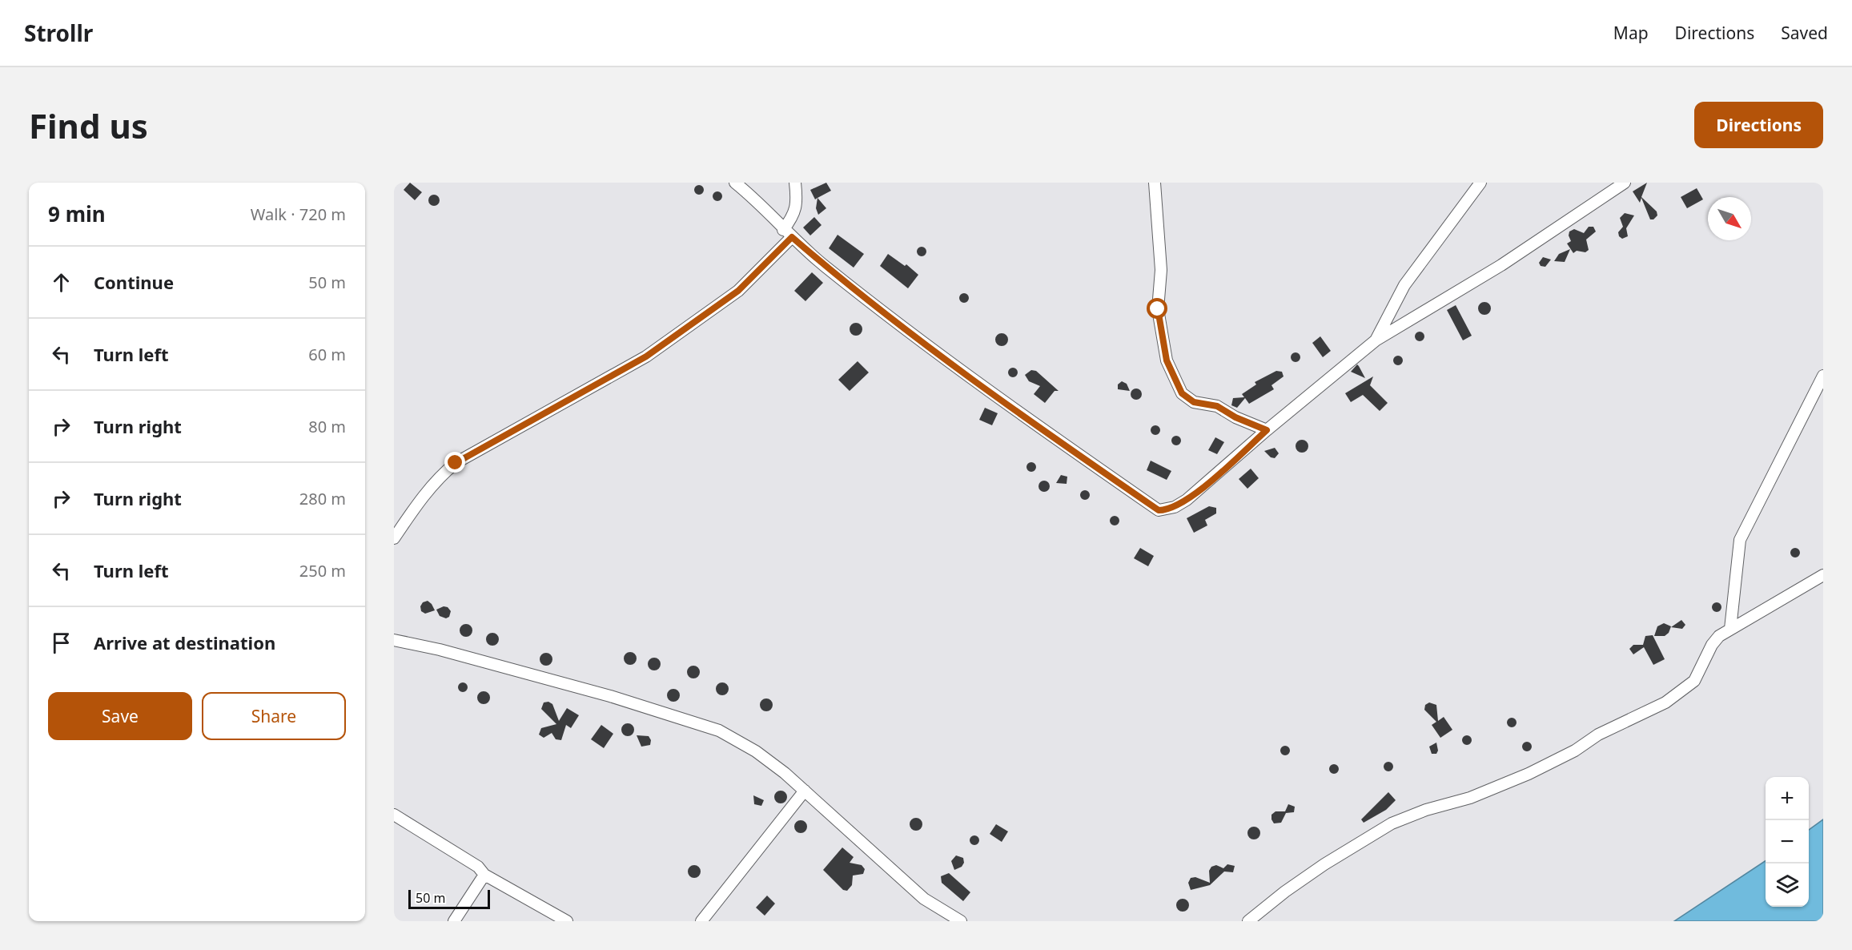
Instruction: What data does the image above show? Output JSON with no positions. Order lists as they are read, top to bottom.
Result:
{
  "scale_bar": "50 m",
  "north": "bottom right",
  "page": {
    "header": "Strollr",
    "nav": ["Map", "Directions", "Saved"],
    "buttons": [
      "Directions",
      ["Save", "Share"]
    ],
    "title": "Find us",
    "heading": ["9 min", "Walk · 720 m"],
    "list": [
      ["Continue", "50 m"],
      ["Turn left", "60 m"],
      ["Turn right", "80 m"],
      ["Turn right", "280 m"],
      ["Turn left", "250 m"],
      "Arrive at destination"
    ],
    "map_buttons": ["+", "−"],
    "scale": "50 m"
  }
}
